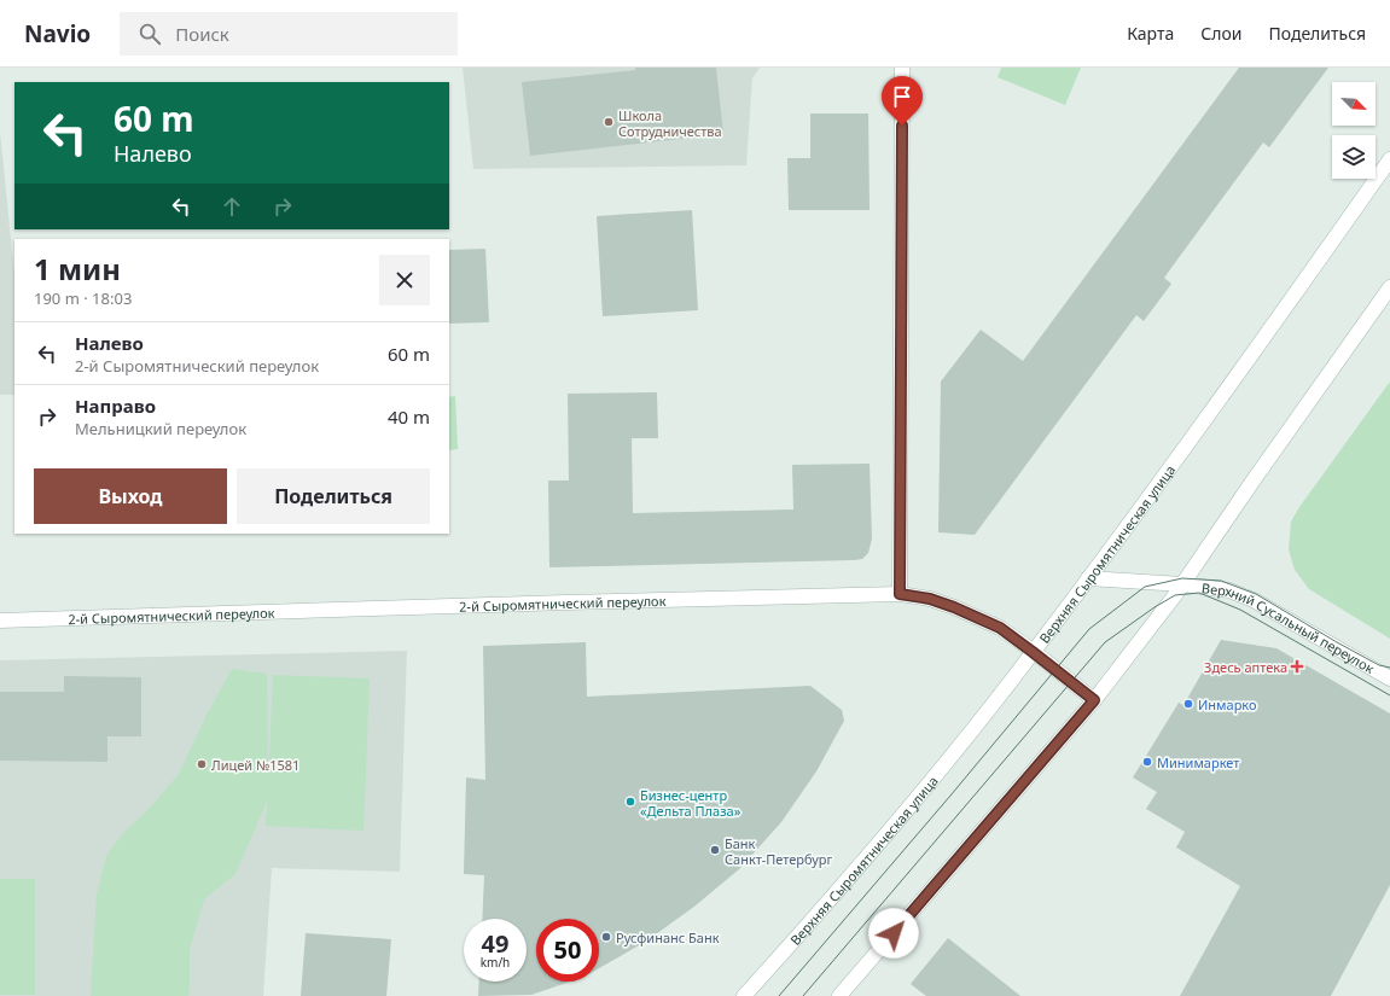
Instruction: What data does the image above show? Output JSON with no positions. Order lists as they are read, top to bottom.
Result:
{
  "streets": {
    "street": ["Верхняя Сыромятническая улица", "2-й Сыромятнический переулок", "Верхний Сусальный переулок"]
  },
  "crossings": [
    ["Верхняя Сыромятническая улица", "2-й Сыромятнический переулок"],
    ["Верхняя Сыромятническая улица", "Верхний Сусальный переулок"]
  ],
  "places": {
    "other": [
      "Школа Сотрудничества",
      "Инмарко",
      "Минимаркет",
      "Лицей №1581",
      "Бизнес-центр «Дельта Плаза»",
      "Банк Санкт-Петербург",
      "Русфинанс Банк"
    ],
    "health": ["Здесь аптека"]
  },
  "north": "bottom right",
  "page": {
    "header": "Navio",
    "search": "Поиск",
    "nav": ["Карта", "Слои", "Поделиться"],
    "turn": ["60 m", "Налево"],
    "heading": ["1 мин", "190 m · 18:03"],
    "list": [
      {
        "name": "Налево",
        "note": "2-й Сыромятнический переулок",
        "value": "60 m"
      },
      {
        "name": "Направо",
        "note": "Мельницкий переулок",
        "value": "40 m"
      }
    ],
    "buttons": ["Выход", "Поделиться"],
    "speed": "49 km/h",
    "limit": "50"
  }
}
